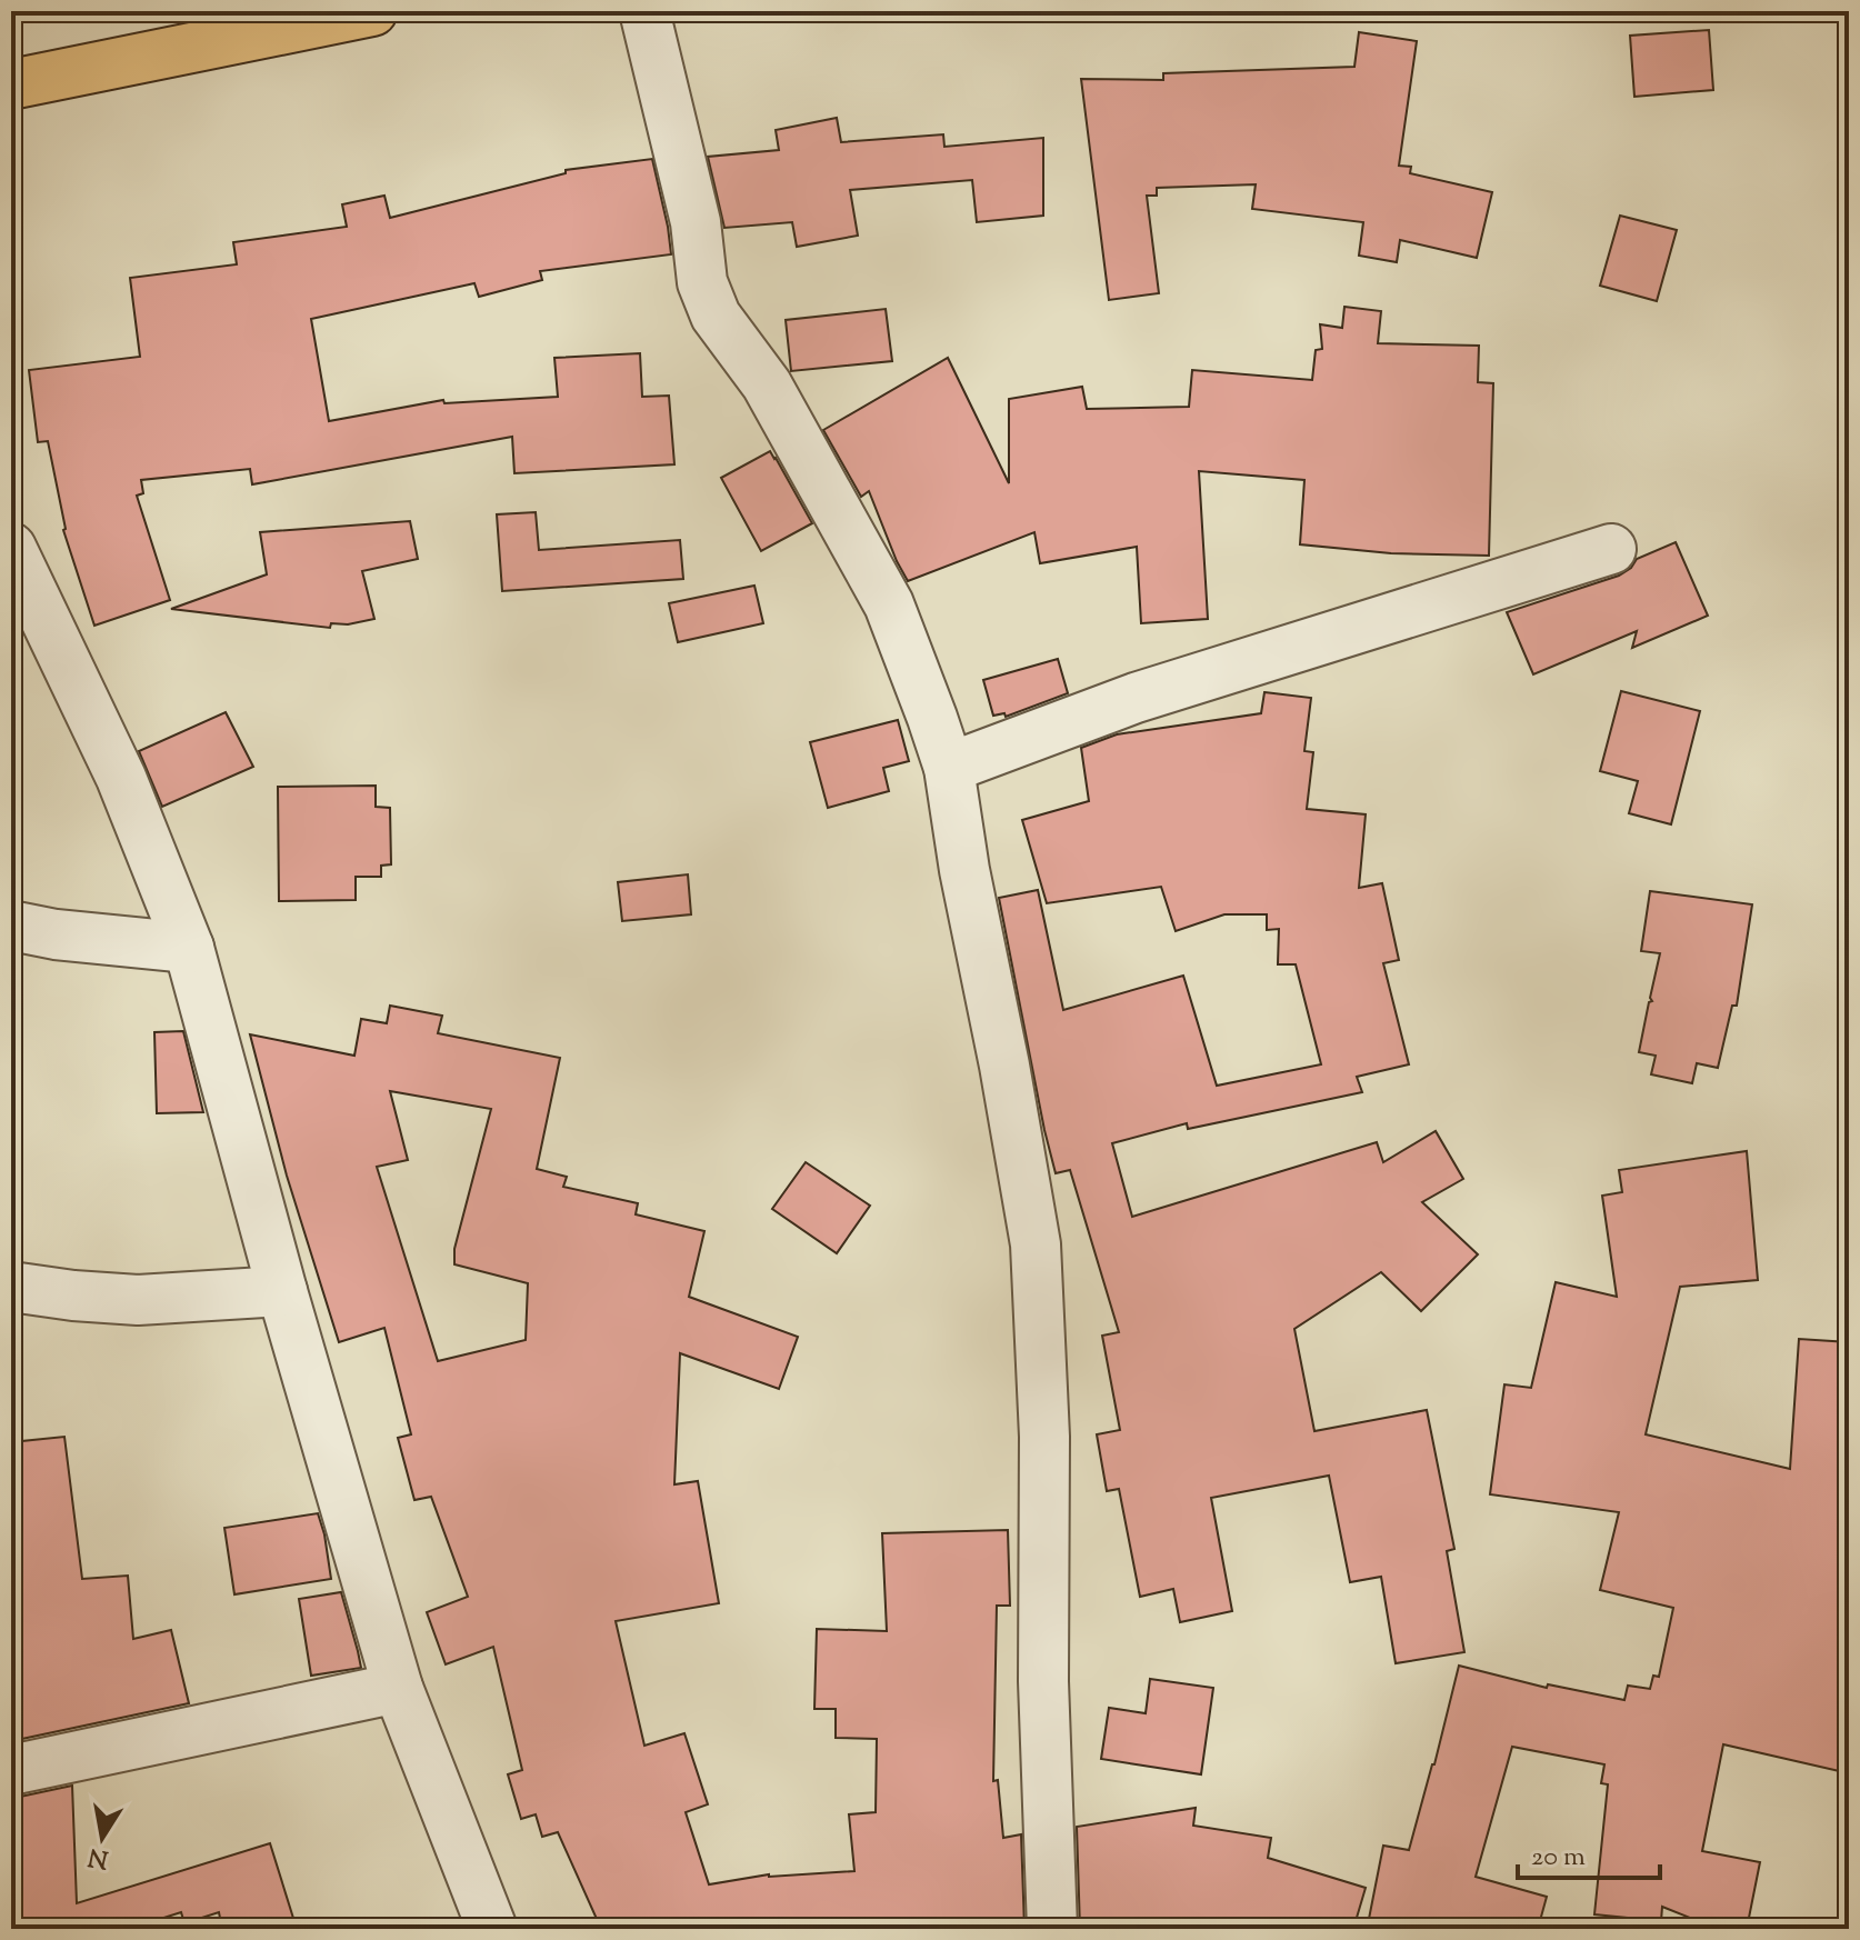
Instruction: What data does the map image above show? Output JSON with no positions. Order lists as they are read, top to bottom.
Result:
{
  "scale_bar": "20 m",
  "north": "bottom"
}
